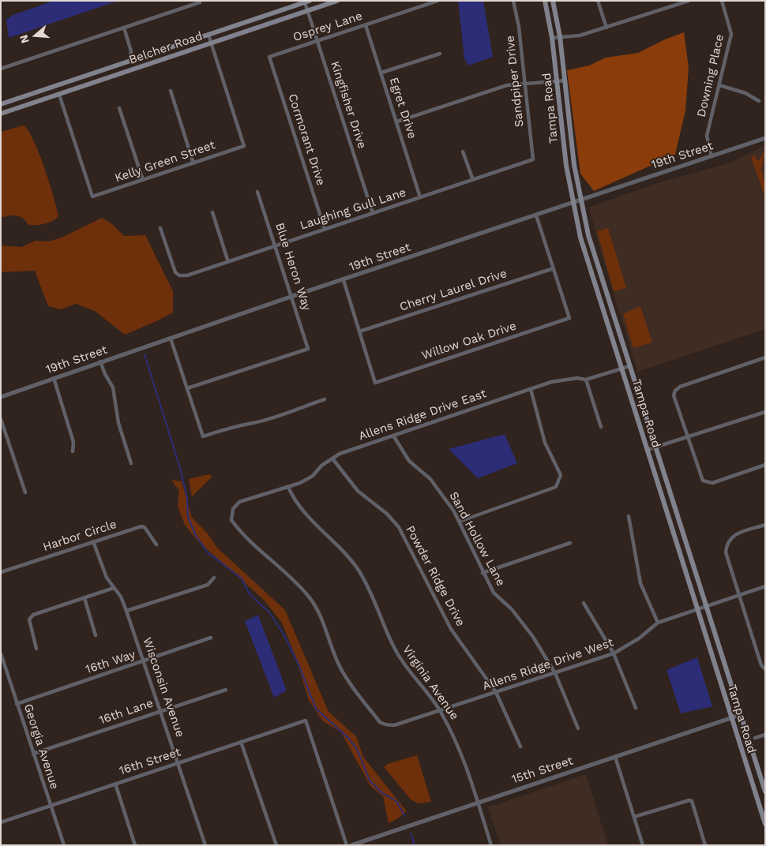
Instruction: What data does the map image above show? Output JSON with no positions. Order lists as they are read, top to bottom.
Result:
{
  "streets": {
    "main road": ["Belcher Road", "Tampa Road"],
    "street": [
      "Osprey Lane",
      "Downing Place",
      "Sandpiper Drive",
      "Kingfisher Drive",
      "Egret Drive",
      "Cormorant Drive",
      "19th Street",
      "Kelly Green Street",
      "Laughing Gull Lane",
      "Blue Heron Way",
      "Cherry Laurel Drive",
      "Willow Oak Drive",
      "Allens Ridge Drive East",
      "Harbor Circle",
      "Sand Hollow Lane",
      "Powder Ridge Drive",
      "16th Way",
      "Allens Ridge Drive West",
      "Virginia Avenue",
      "Wisconsin Avenue",
      "16th Lane",
      "Georgia Avenue",
      "16th Street",
      "15th Street"
    ]
  },
  "crossings": [
    ["Osprey Lane", "Kingfisher Drive"],
    ["Osprey Lane", "Egret Drive"],
    ["Osprey Lane", "Cormorant Drive"],
    ["Belcher Road", "Kingfisher Drive"],
    ["Belcher Road", "Kelly Green Street"],
    ["Downing Place", "19th Street"],
    ["Sandpiper Drive", "Laughing Gull Lane"],
    ["Kingfisher Drive", "Laughing Gull Lane"],
    ["Egret Drive", "Laughing Gull Lane"],
    ["Tampa Road", "19th Street"],
    ["Tampa Road", "Allens Ridge Drive East"],
    ["Tampa Road", "Allens Ridge Drive West"],
    ["Tampa Road", "15th Street"],
    ["Cormorant Drive", "Laughing Gull Lane"],
    ["19th Street", "Blue Heron Way"],
    ["19th Street", "Willow Oak Drive"],
    ["Laughing Gull Lane", "Blue Heron Way"],
    ["Cherry Laurel Drive", "Willow Oak Drive"],
    ["Allens Ridge Drive East", "Sand Hollow Lane"],
    ["Allens Ridge Drive East", "Powder Ridge Drive"],
    ["Allens Ridge Drive East", "Allens Ridge Drive West"],
    ["Allens Ridge Drive East", "Virginia Avenue"],
    ["Harbor Circle", "Wisconsin Avenue"],
    ["Sand Hollow Lane", "Allens Ridge Drive West"],
    ["Powder Ridge Drive", "Allens Ridge Drive West"],
    ["16th Way", "Wisconsin Avenue"],
    ["16th Way", "Georgia Avenue"],
    ["Allens Ridge Drive West", "Virginia Avenue"],
    ["Virginia Avenue", "15th Street"],
    ["Wisconsin Avenue", "16th Lane"],
    ["Wisconsin Avenue", "16th Street"],
    ["16th Lane", "Georgia Avenue"],
    ["Georgia Avenue", "16th Street"]
  ],
  "north": "left"
}
